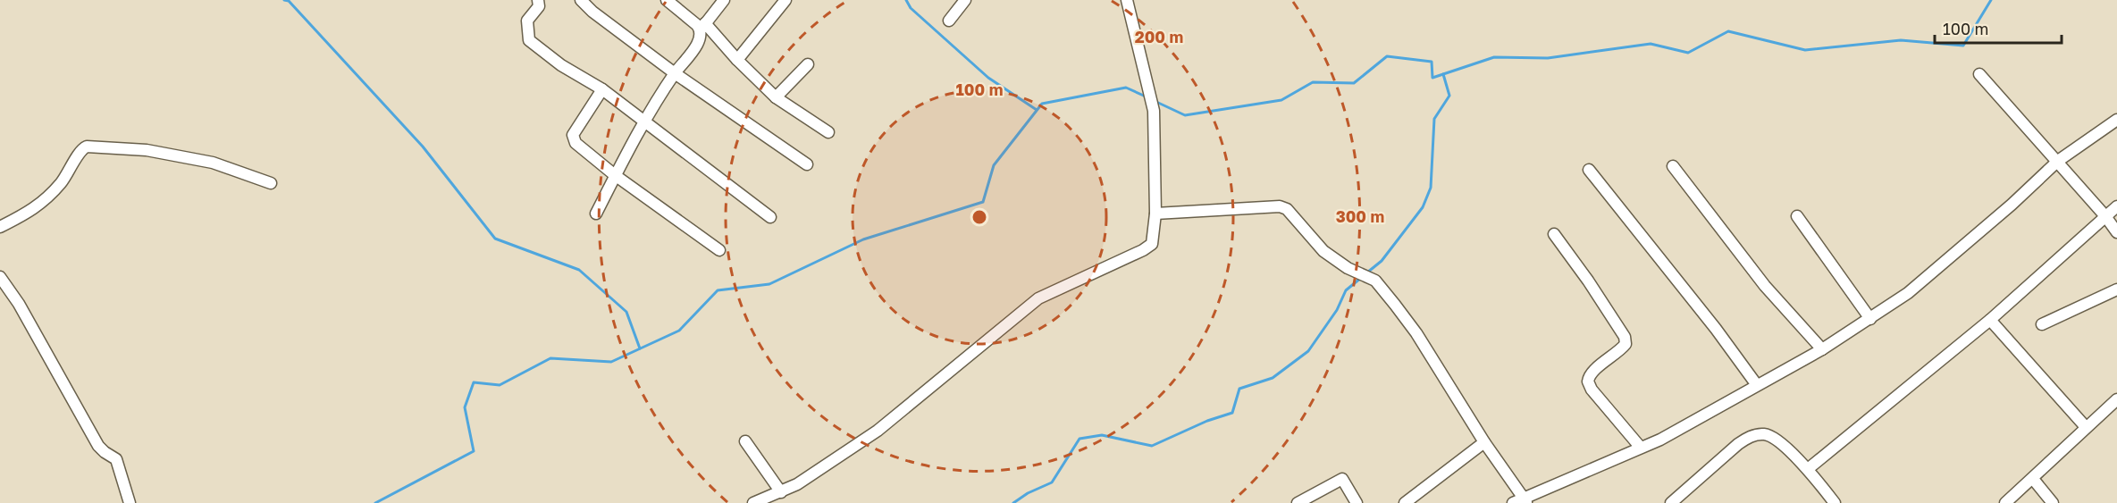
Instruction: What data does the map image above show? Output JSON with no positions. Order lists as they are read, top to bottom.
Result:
{
  "scale_bar": "100 m",
  "rings": ["200 m", "100 m", "300 m"]
}
